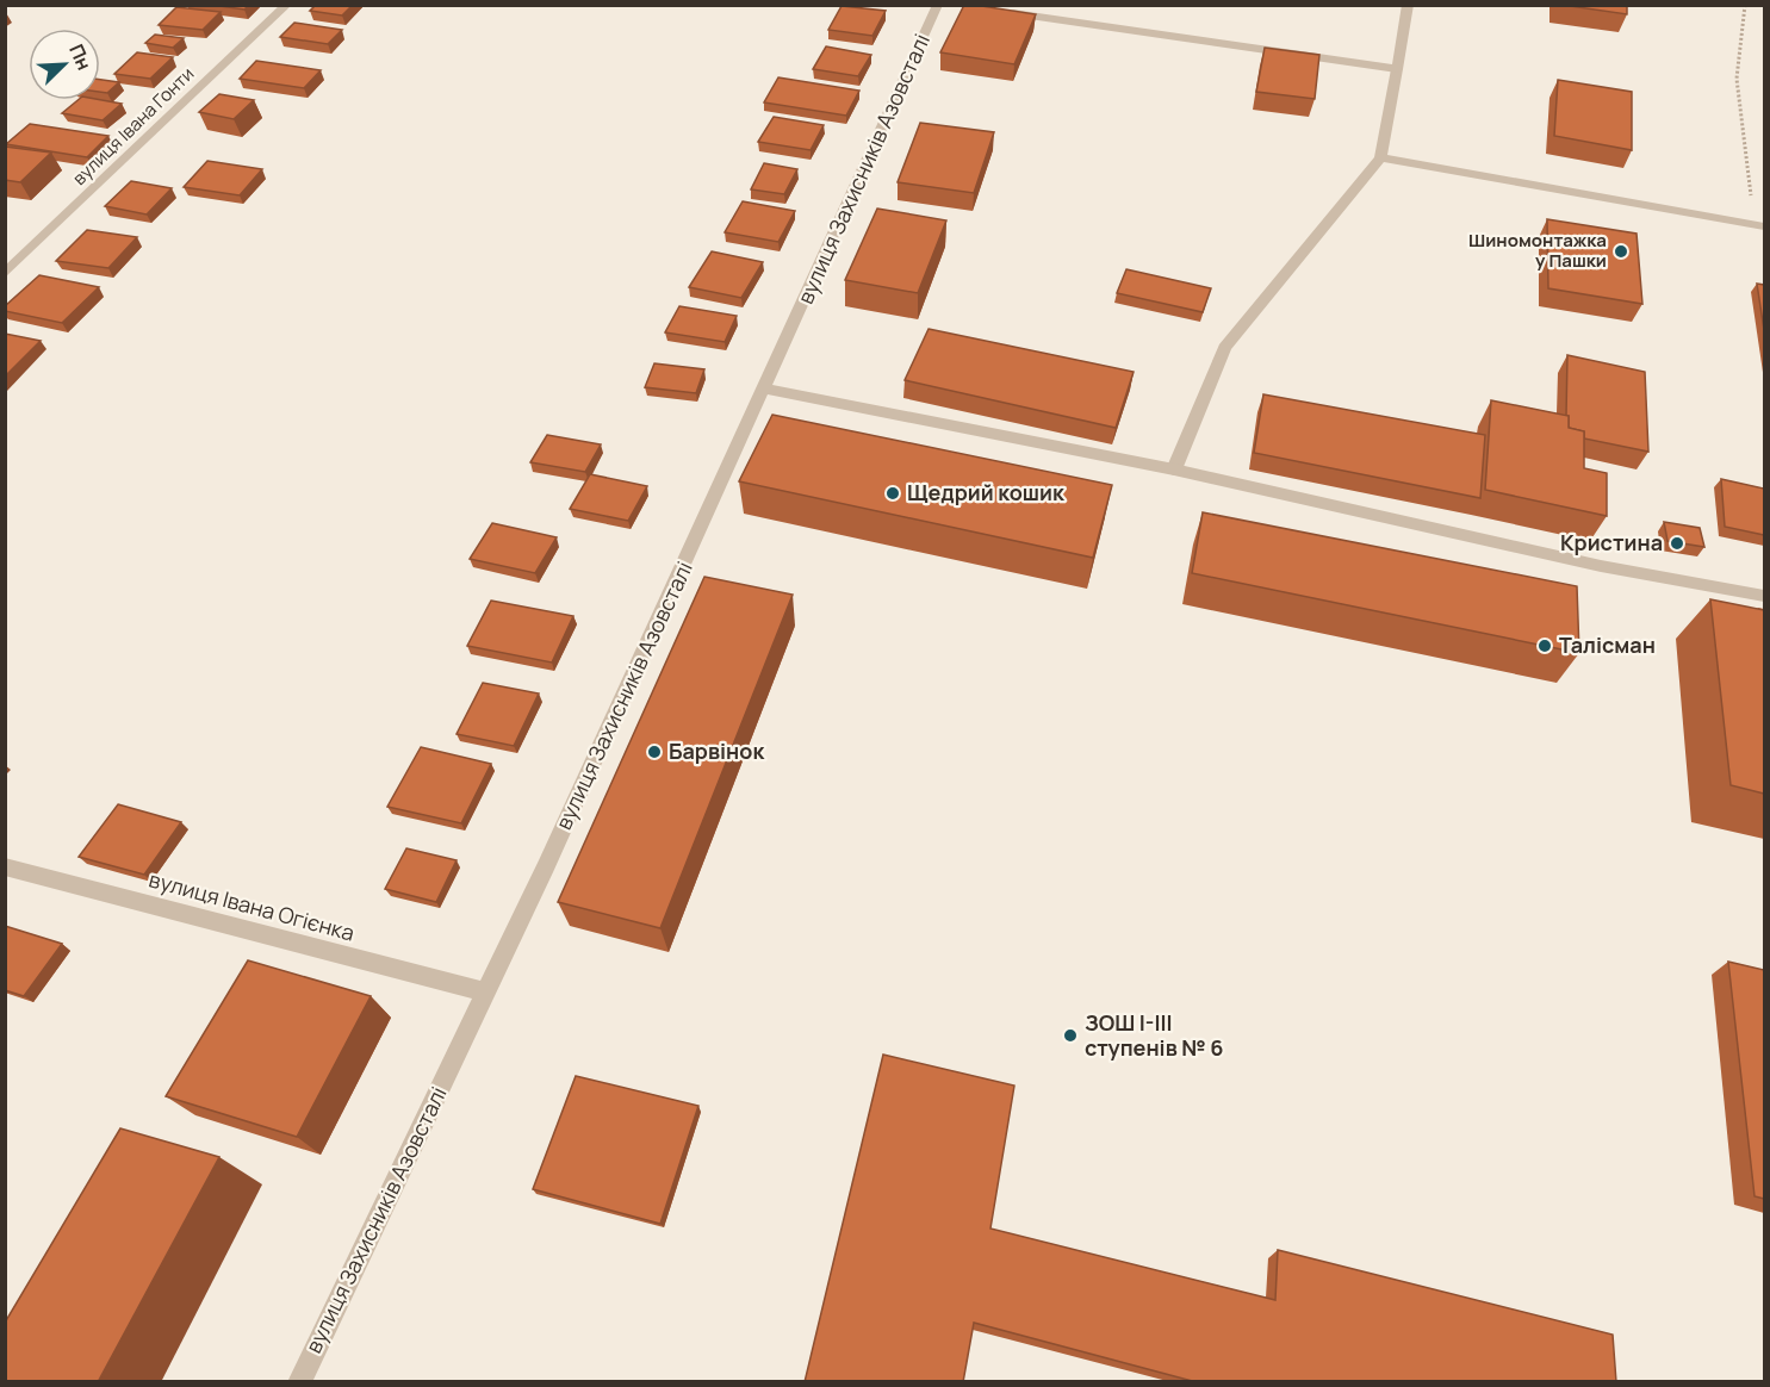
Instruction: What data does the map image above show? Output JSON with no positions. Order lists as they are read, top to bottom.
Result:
{
  "streets": {
    "street": ["вулиця Івана Гонти", "вулиця Захисників Азовсталі", "вулиця Івана Огієнка"]
  },
  "crossings": [
    ["вулиця Захисників Азовсталі", "вулиця Івана Огієнка"]
  ],
  "places": [
    "Шиномонтажка у Пашки",
    "Щедрий кошик",
    "Кристина",
    "Талісман",
    "Барвінок",
    "ЗОШ I-III ступенів № 6"
  ],
  "north": "top right"
}
